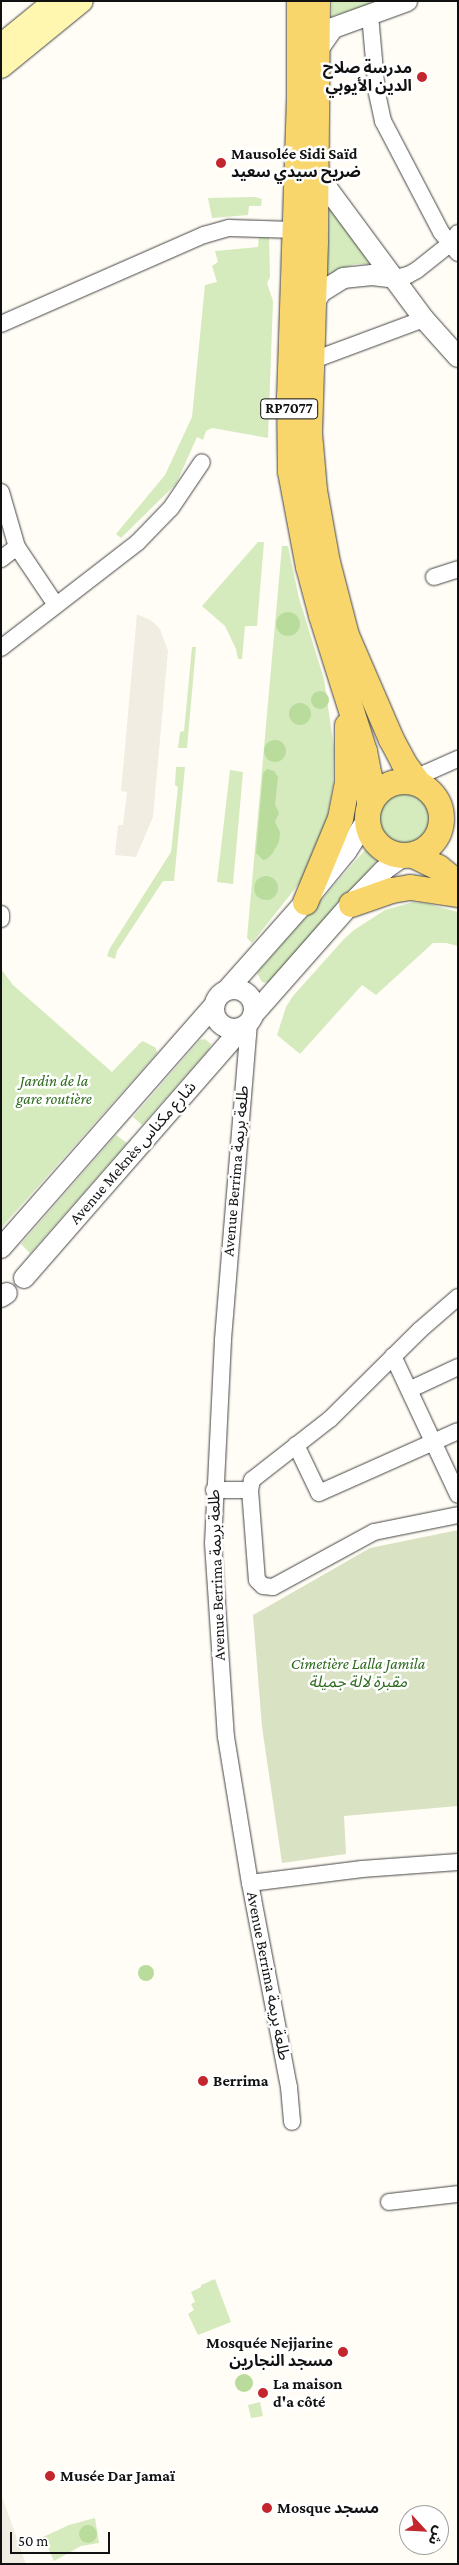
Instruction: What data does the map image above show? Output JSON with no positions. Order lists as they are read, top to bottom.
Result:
{
  "streets": {
    "main road": ["RP7077"],
    "street": ["Avenue Meknès شارع مكناس", "Avenue Berrima طلعة بريمة"]
  },
  "crossings": [
    ["RP7077", "Avenue Meknès شارع مكناس"],
    ["Avenue Meknès شارع مكناس", "Avenue Berrima طلعة بريمة"]
  ],
  "parks": ["Jardin de la gare routière", "Cimetière Lalla Jamila مقبرة لالة جميلة"],
  "places": [
    "مدرسة صلاح الدين الأيوبي",
    "Mausolée Sidi Saïd ضريح سيدي سعيد",
    "Berrima",
    "Mosquée Nejjarine مسجد النجارين",
    "La maison d'a côté",
    "Musée Dar Jamaï",
    "Mosque مسجد"
  ],
  "scale_bar": "50 m",
  "north": "bottom right"
}
